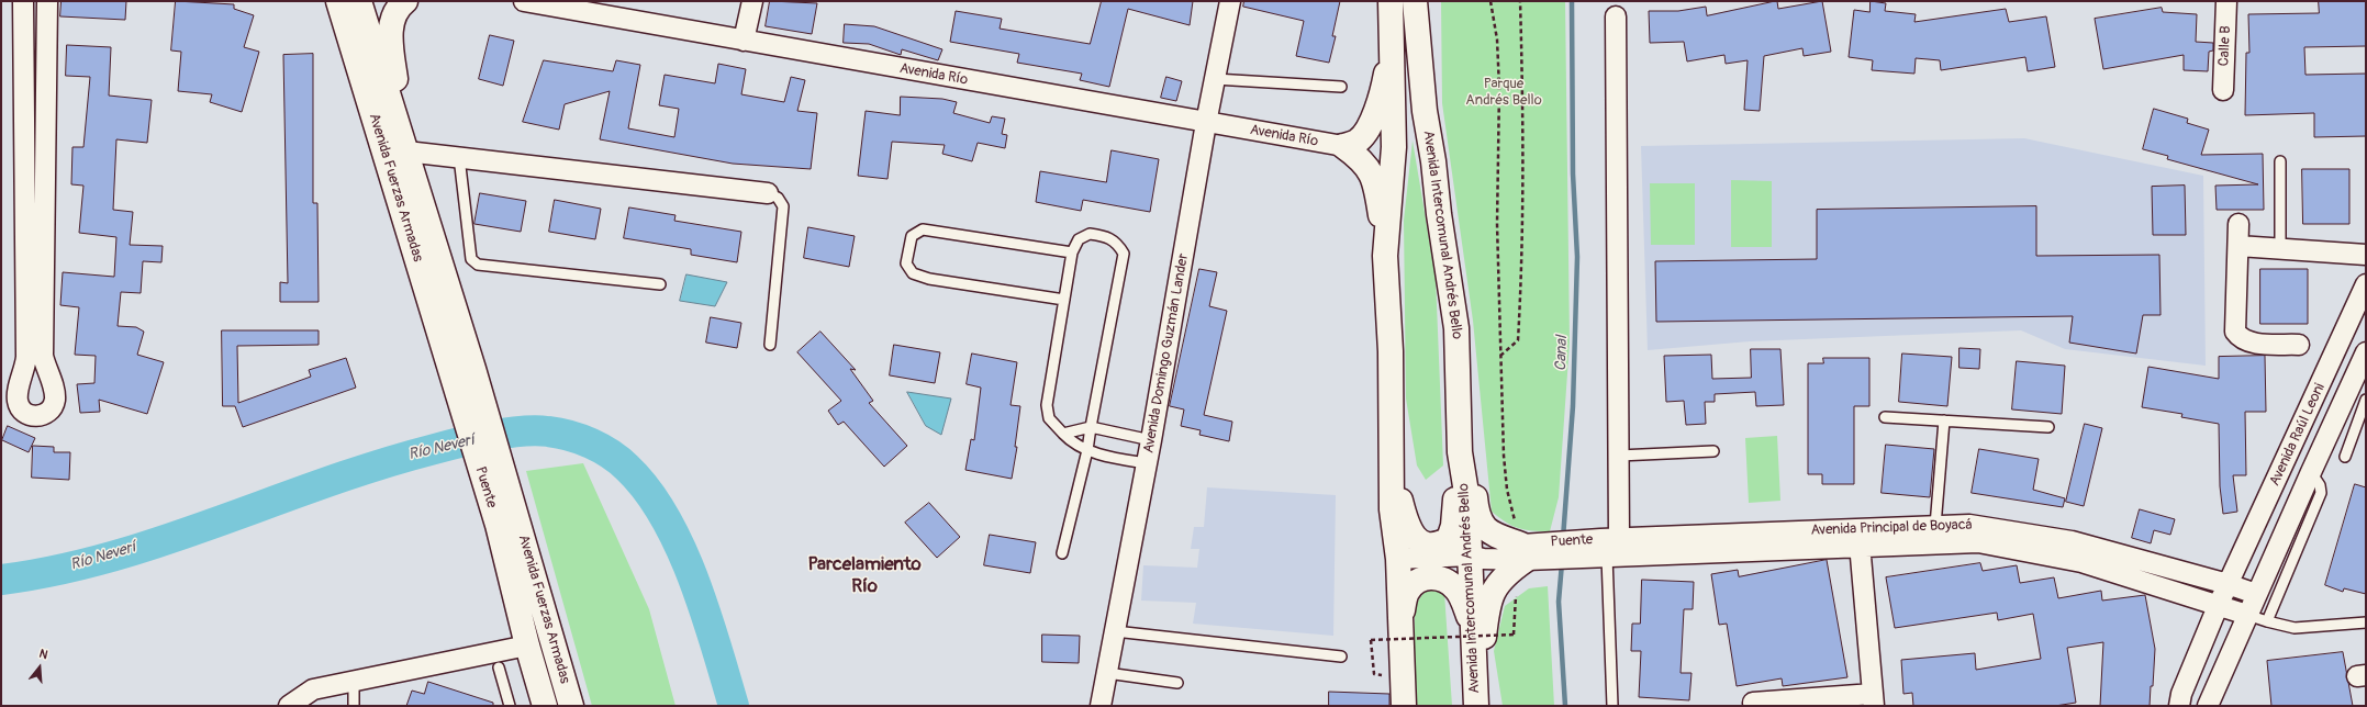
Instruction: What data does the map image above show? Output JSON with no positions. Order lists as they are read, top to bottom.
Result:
{
  "streets": {
    "main road": ["Avenida Fuerzas Armadas", "Avenida Intercomunal Andrés Bello", "Puente"],
    "street": [
      "Calle B",
      "Avenida Río",
      "Avenida Domingo Guzmán Lander",
      "Avenida Raúl Leoni",
      "Avenida Principal de Boyacá"
    ]
  },
  "crossings": [
    ["Avenida Río", "Avenida Domingo Guzmán Lander"],
    ["Avenida Fuerzas Armadas", "Puente"],
    ["Avenida Intercomunal Andrés Bello", "Puente"],
    ["Avenida Raúl Leoni", "Avenida Principal de Boyacá"],
    ["Puente", "Avenida Principal de Boyacá"]
  ],
  "districts": ["Parcelamiento Río"],
  "water": ["Canal", "Río Neverí"],
  "parks": ["Parque Andrés Bello"],
  "north": "top"
}
